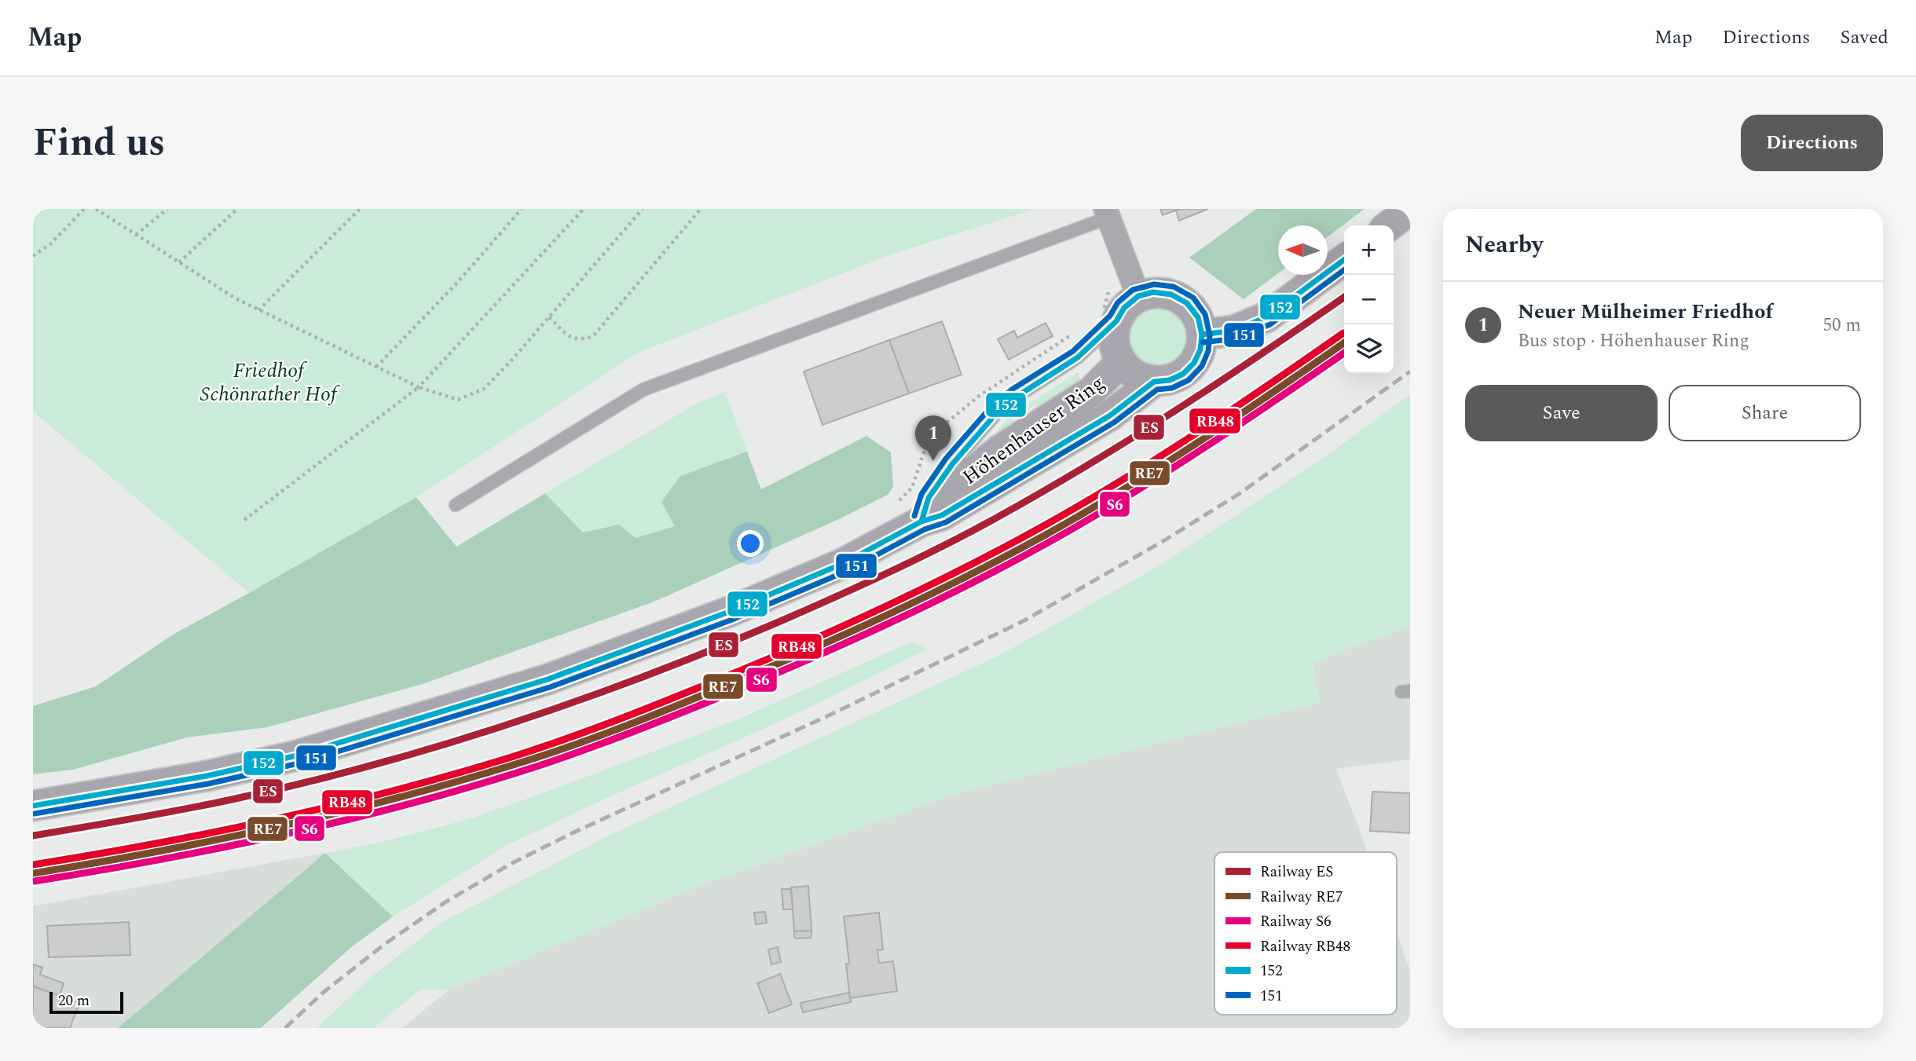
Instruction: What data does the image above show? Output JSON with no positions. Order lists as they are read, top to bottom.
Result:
{
  "streets": {
    "street": ["Höhenhauser Ring"]
  },
  "parks": ["Friedhof Schönrather Hof"],
  "lines": [
    "transit line 152",
    "transit line 151",
    "rail line ES",
    "rail line RB48",
    "rail line RE7",
    "rail line S6"
  ],
  "legend": [
    "Railway ES",
    "Railway RE7",
    "Railway S6",
    "Railway RB48",
    "152",
    "151"
  ],
  "scale_bar": "20 m",
  "north": "left",
  "page": {
    "header": "Map",
    "nav": ["Map", "Directions", "Saved"],
    "title": "Find us",
    "buttons": [
      "Directions",
      ["Save", "Share"]
    ],
    "heading": "Nearby",
    "map_buttons": ["+", "−"],
    "list": [
      {
        "mark": "1",
        "name": "Neuer Mülheimer Friedhof",
        "note": "Bus stop · Höhenhauser Ring",
        "value": "50 m"
      }
    ],
    "pins": "1",
    "scale": "20 m"
  }
}
